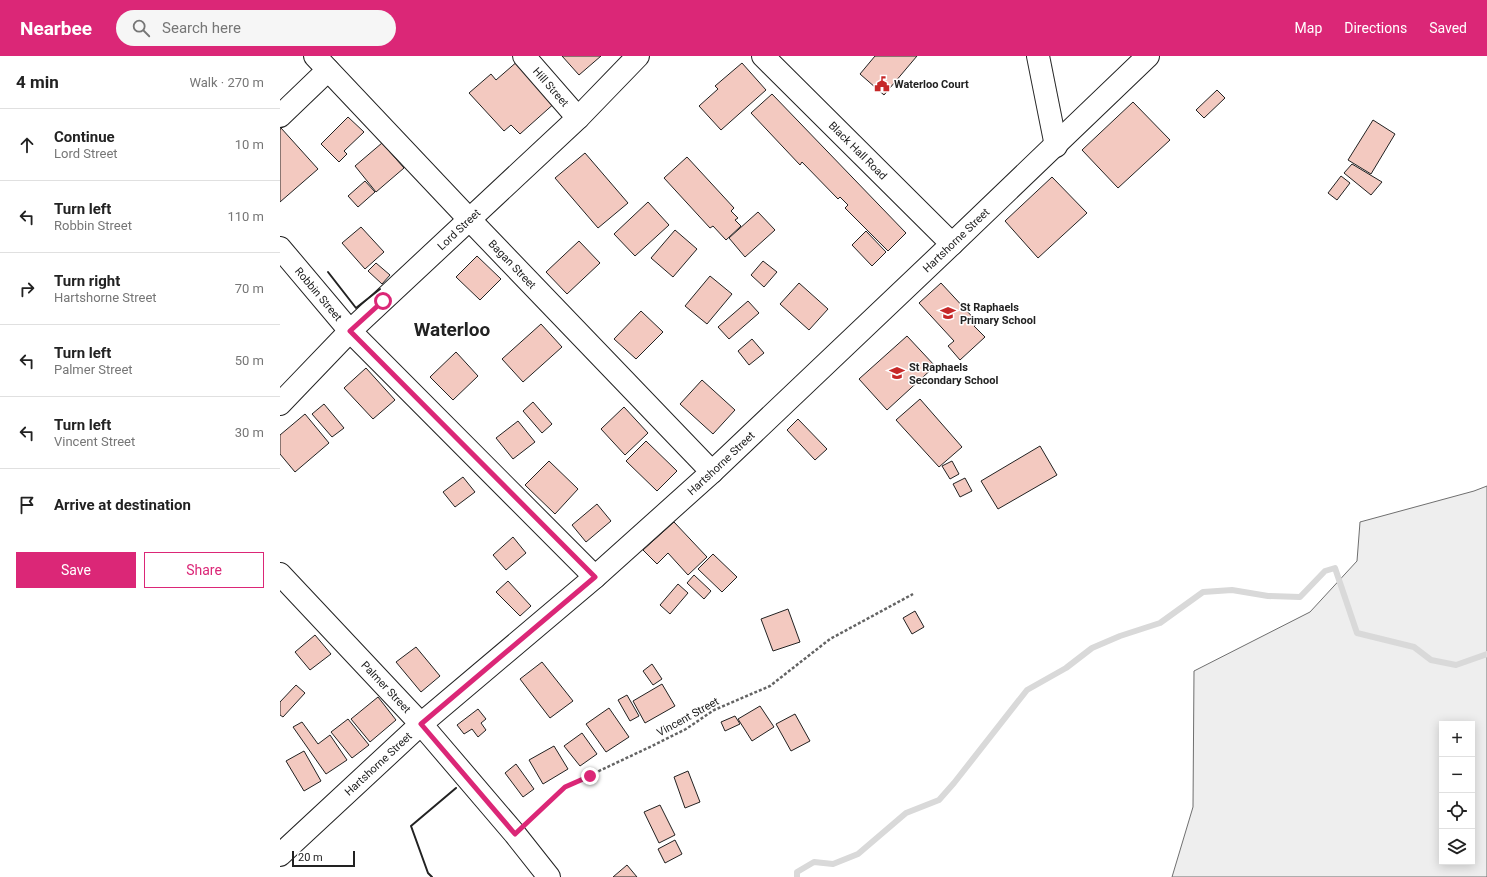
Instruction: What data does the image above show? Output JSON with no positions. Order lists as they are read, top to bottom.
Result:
{
  "streets": {
    "street": [
      "Hill Street",
      "Black Hall Road",
      "Lord Street",
      "Hartshorne Street",
      "Bagan Street",
      "Robbin Street",
      "Palmer Street"
    ],
    "path": ["Vincent Street"]
  },
  "crossings": [
    ["Hill Street", "Lord Street"],
    ["Black Hall Road", "Hartshorne Street"],
    ["Lord Street", "Bagan Street"],
    ["Lord Street", "Robbin Street"],
    ["Hartshorne Street", "Bagan Street"],
    ["Hartshorne Street", "Robbin Street"],
    ["Hartshorne Street", "Palmer Street"],
    ["Palmer Street", "Vincent Street"]
  ],
  "districts": ["Waterloo"],
  "places": {
    "public building": ["Waterloo Court"],
    "school or university": ["St Raphaels Primary School", "St Raphaels Secondary School"]
  },
  "scale_bar": "20 m",
  "page": {
    "header": "Nearbee",
    "search": "Search here",
    "nav": ["Map", "Directions", "Saved"],
    "heading": ["4 min", "Walk · 270 m"],
    "list": [
      ["Continue", "Lord Street", "10 m"],
      ["Turn left", "Robbin Street", "110 m"],
      ["Turn right", "Hartshorne Street", "70 m"],
      ["Turn left", "Palmer Street", "50 m"],
      ["Turn left", "Vincent Street", "30 m"],
      "Arrive at destination"
    ],
    "buttons": ["Save", "Share"],
    "map_buttons": ["+", "−"],
    "scale": "20 m"
  }
}
